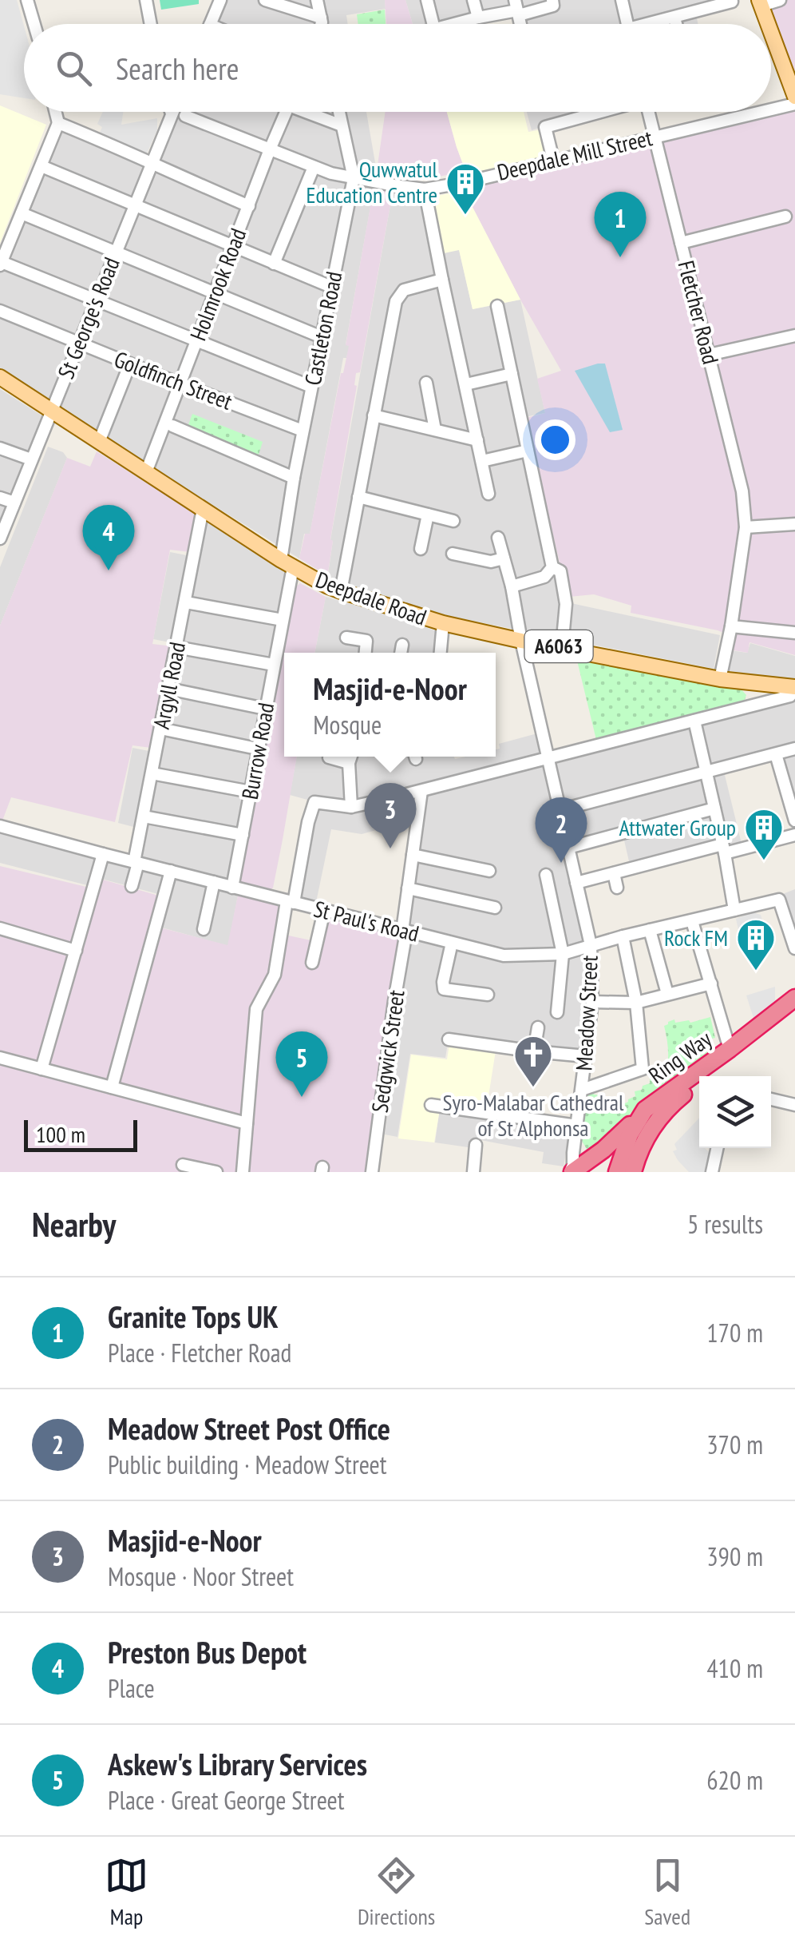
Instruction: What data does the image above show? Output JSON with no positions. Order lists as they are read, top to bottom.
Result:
{
  "streets": {
    "highway": ["Ring Way"],
    "main road": ["Deepdale Road", "A6063"],
    "street": [
      "Deepdale Mill Street",
      "Holmrook Road",
      "Fletcher Road",
      "St George's Road",
      "Castleton Road",
      "Goldfinch Street",
      "Argyll Road",
      "Burrow Road",
      "St Paul's Road",
      "Meadow Street",
      "Sedgwick Street"
    ]
  },
  "crossings": [
    ["Deepdale Mill Street", "Holmrook Road"],
    ["Deepdale Mill Street", "Fletcher Road"],
    ["Deepdale Mill Street", "Castleton Road"],
    ["Holmrook Road", "Goldfinch Street"],
    ["Holmrook Road", "Deepdale Road"],
    ["Fletcher Road", "Deepdale Road"],
    ["St George's Road", "Goldfinch Street"],
    ["St George's Road", "Deepdale Road"],
    ["Castleton Road", "Goldfinch Street"],
    ["Castleton Road", "Deepdale Road"],
    ["Castleton Road", "Burrow Road"],
    ["Deepdale Road", "Argyll Road"],
    ["Deepdale Road", "Burrow Road"],
    ["Deepdale Road", "Meadow Street"],
    ["Argyll Road", "St Paul's Road"],
    ["Burrow Road", "St Paul's Road"],
    ["St Paul's Road", "Meadow Street"],
    ["St Paul's Road", "Sedgwick Street"]
  ],
  "places": {
    "building": ["Quwwatul Education Centre", "Attwater Group", "Rock FM"],
    "church": ["Syro-Malabar Cathedral of St Alphonsa"]
  },
  "scale_bar": "100 m",
  "page": {
    "search": "Search here",
    "pins": [
      "1",
      "4",
      "3",
      "2",
      "5"
    ],
    "popup": ["Masjid-e-Noor", "Mosque"],
    "scale": "100 m",
    "heading": ["Nearby", "5 results"],
    "list": [
      {
        "mark": "1",
        "name": "Granite Tops UK",
        "note": "Place · Fletcher Road",
        "value": "170 m"
      },
      {
        "mark": "2",
        "name": "Meadow Street Post Office",
        "note": "Public building · Meadow Street",
        "value": "370 m"
      },
      {
        "mark": "3",
        "name": "Masjid-e-Noor",
        "note": "Mosque · Noor Street",
        "value": "390 m"
      },
      {
        "mark": "4",
        "name": "Preston Bus Depot",
        "note": "Place",
        "value": "410 m"
      },
      {
        "mark": "5",
        "name": "Askew's Library Services",
        "note": "Place · Great George Street",
        "value": "620 m"
      }
    ],
    "nav": ["Map", "Directions", "Saved"]
  }
}
